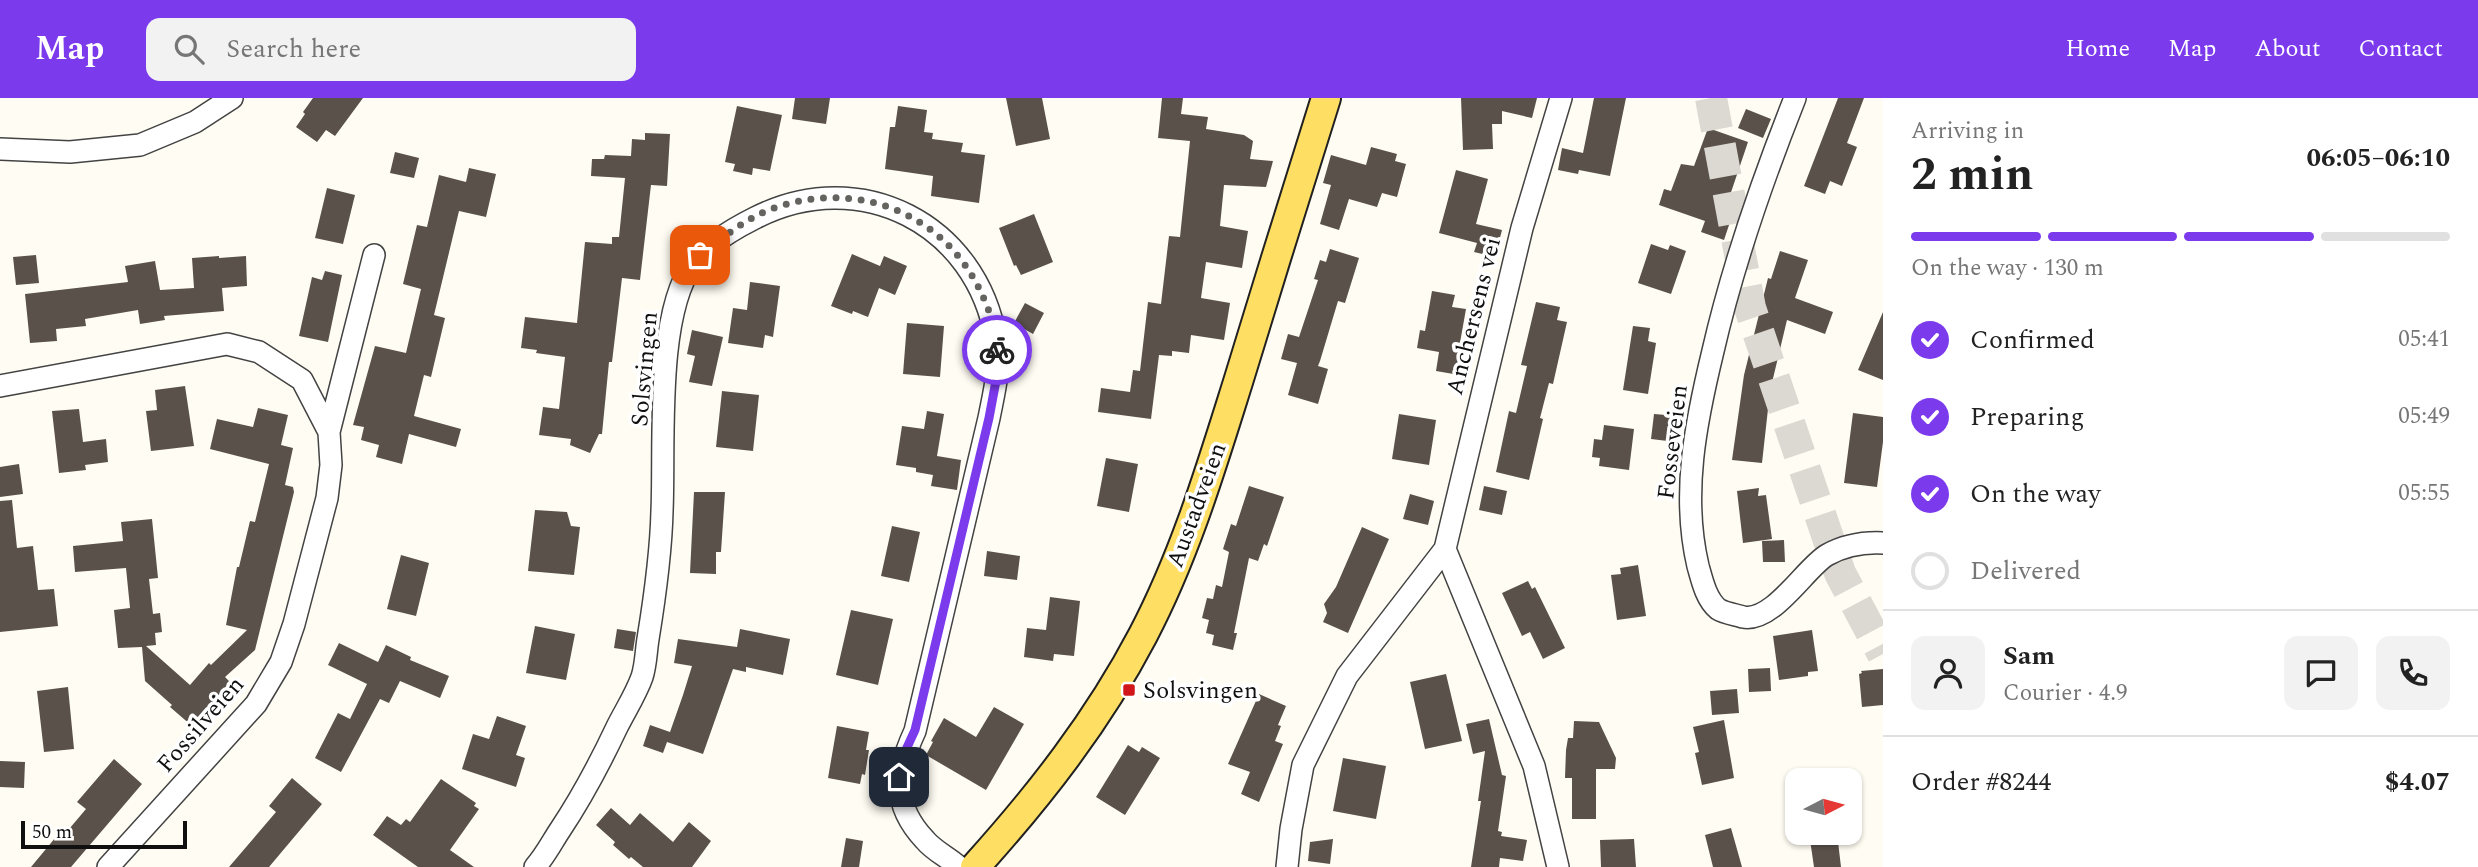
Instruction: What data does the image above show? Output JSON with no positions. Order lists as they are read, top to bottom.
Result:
{
  "streets": {
    "main road": ["Austadveien"],
    "street": [
      "Anchersens vei",
      "Solsvingen",
      "Fosseveien",
      "Fossilveien"
    ]
  },
  "places": {
    "transit": ["Solsvingen"]
  },
  "scale_bar": "50 m",
  "north": "right",
  "page": {
    "header": "Map",
    "search": "Search here",
    "nav": [
      "Home",
      "Map",
      "About",
      "Contact"
    ],
    "heading": ["2 min", "Arriving in", "06:05–06:10"],
    "panel": [
      "Sam",
      "Courier · 4.9",
      "Order #8244",
      "$4.07"
    ],
    "bar": "On the way · 130 m",
    "list": [
      ["Confirmed", "05:41"],
      ["Preparing", "05:49"],
      ["On the way", "05:55"],
      "Delivered"
    ],
    "scale": "50 m"
  }
}
